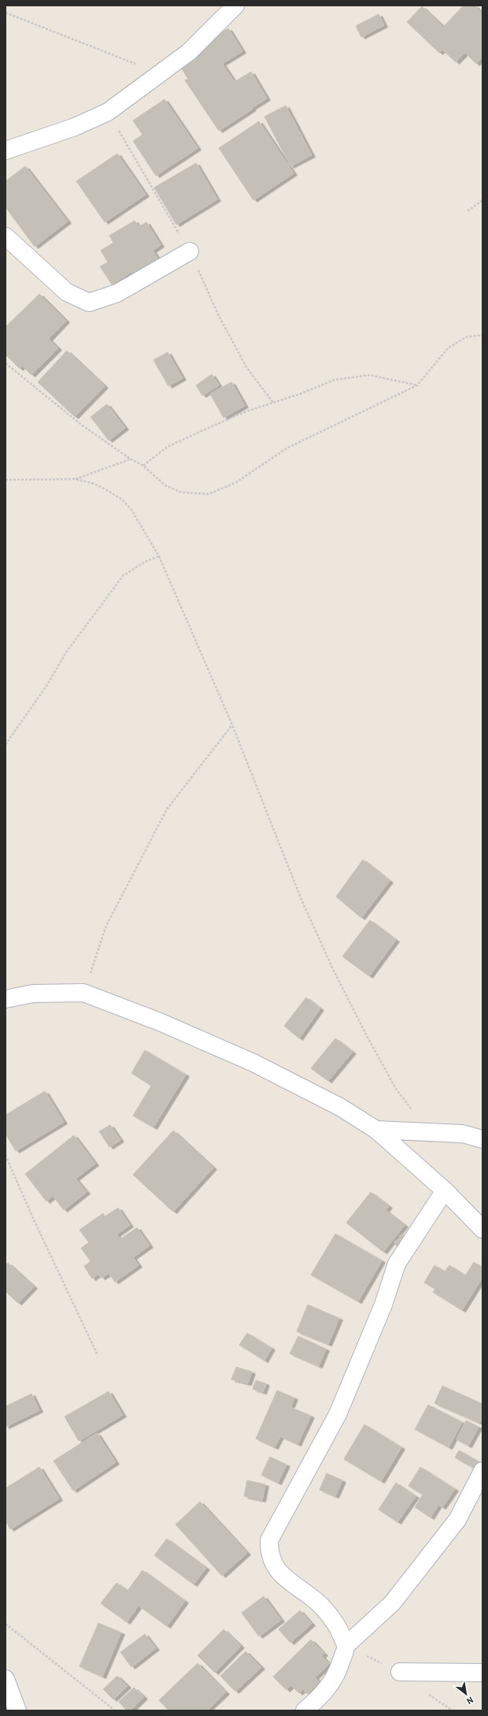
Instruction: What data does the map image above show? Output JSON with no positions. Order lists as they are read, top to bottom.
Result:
{
  "north": "bottom right"
}
